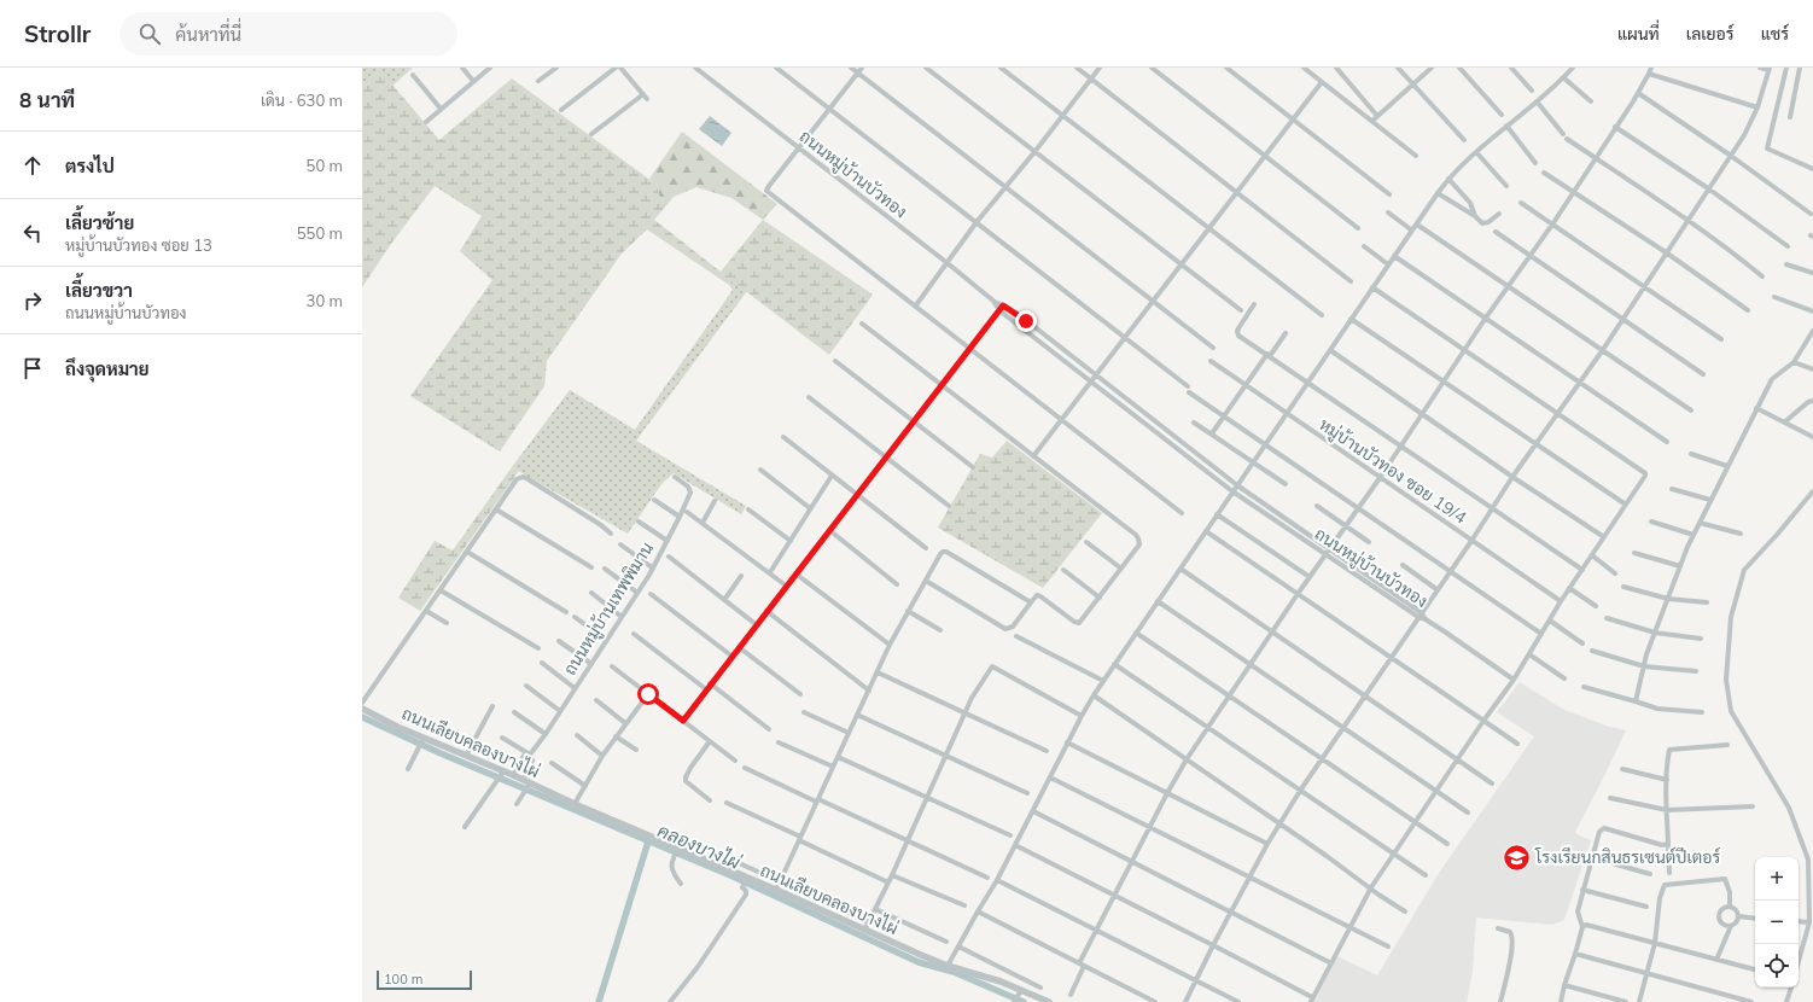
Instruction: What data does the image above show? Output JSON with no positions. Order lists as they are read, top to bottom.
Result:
{
  "streets": {
    "street": [
      "ถนนหมู่บ้านบัวทอง",
      "หมู่บ้านบัวทอง ซอย 19/4",
      "ถนนหมู่บ้านเทพพิมาน",
      "ถนนเลียบคลองบางไผ่"
    ]
  },
  "crossings": [
    ["ถนนหมู่บ้านเทพพิมาน", "ถนนเลียบคลองบางไผ่"]
  ],
  "water": ["คลองบางไผ่"],
  "places": {
    "school or university": ["โรงเรียนกสินธรเซนต์ปีเตอร์"]
  },
  "scale_bar": "100 m",
  "page": {
    "header": "Strollr",
    "search": "ค้นหาที่นี่",
    "nav": ["แผนที่", "เลเยอร์", "แชร์"],
    "heading": ["8 นาที", "เดิน · 630 m"],
    "list": [
      ["ตรงไป", "50 m"],
      ["เลี้ยวซ้าย", "หมู่บ้านบัวทอง ซอย 13", "550 m"],
      ["เลี้ยวขวา", "ถนนหมู่บ้านบัวทอง", "30 m"],
      "ถึงจุดหมาย"
    ],
    "map_buttons": ["+", "−"],
    "scale": "100 m"
  }
}
